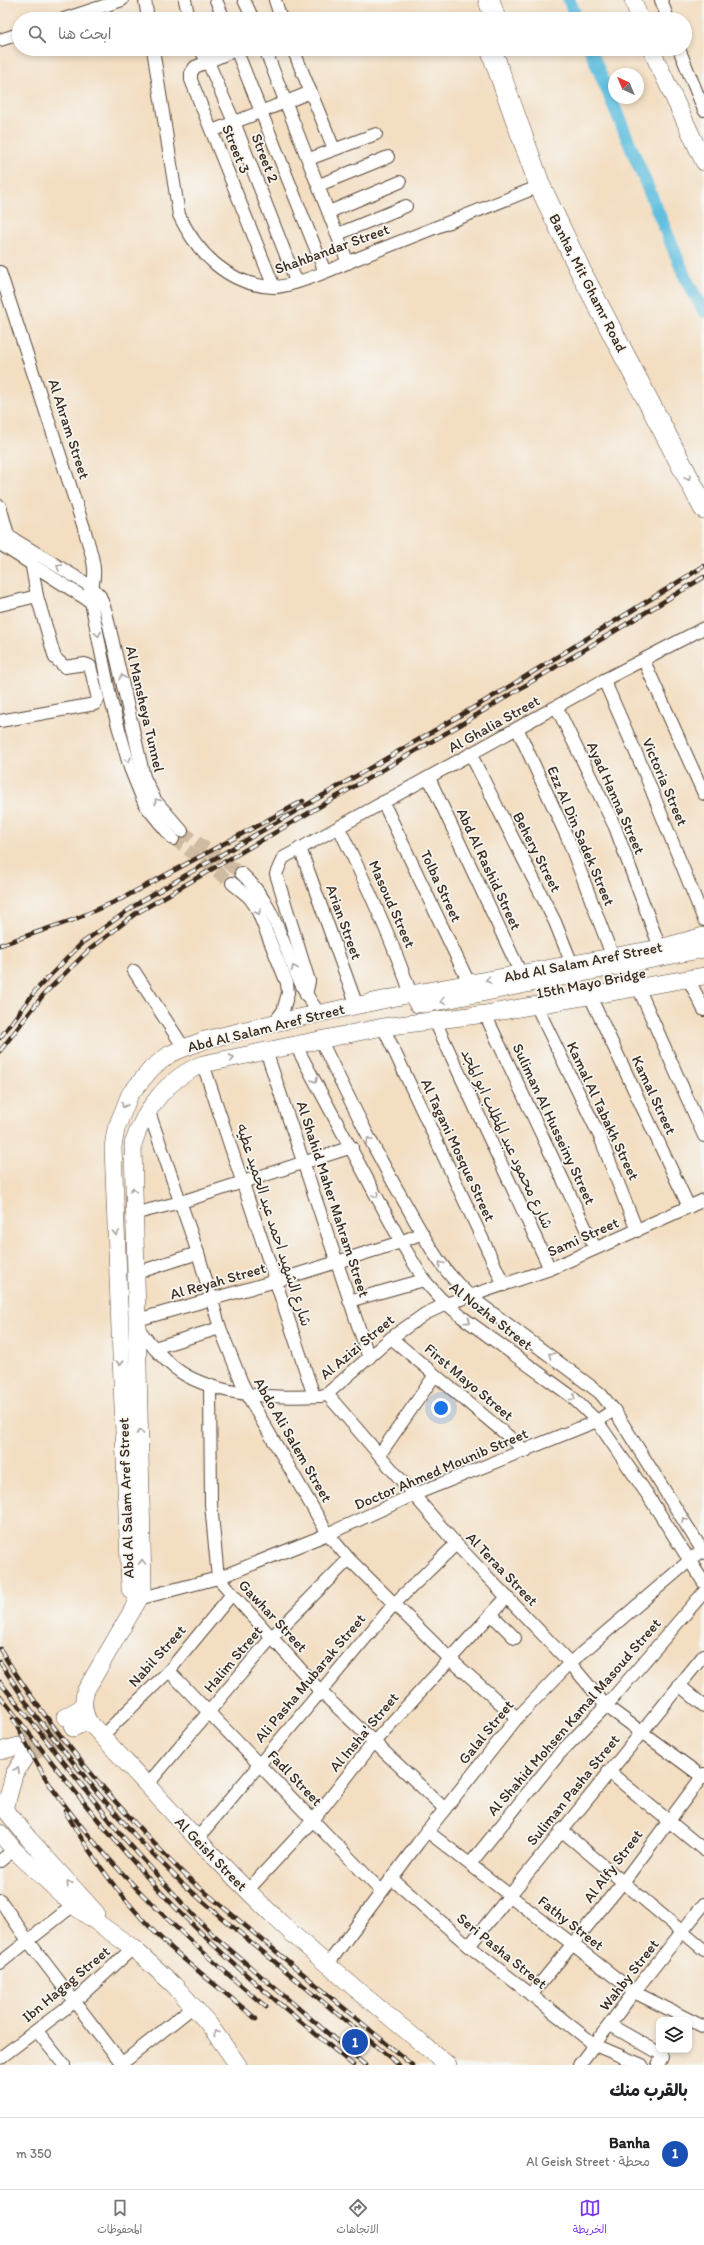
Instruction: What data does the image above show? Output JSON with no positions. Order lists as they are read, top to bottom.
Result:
{
  "streets": {
    "highway": ["Banha, Mit Ghamr Road"],
    "main road": ["Abd Al Salam Aref Street", "15th Mayo Bridge", "Al Geish Street"],
    "street": [
      "Street 3",
      "Street 2",
      "Shahbandar Street",
      "Al Ahram Street",
      "Al Mansheya Tunnel",
      "Al Ghalia Street",
      "Victoria Street",
      "Ayad Hanna Street",
      "Ezz Al Din Sadek Street",
      "Behery Street",
      "Abd Al Rashid Street",
      "Tolba Street",
      "Masoud Street",
      "Arian Street",
      "Kamal Street",
      "Kamal Al Tabakh Street",
      "Suliman Al Husseiny Street",
      "شارع محمود عبد المطلب ابو المجد",
      "Al Tagani Mosque Street",
      "Al Shahid Maher Mahram Street",
      "شارع الشهيد احمد عبد الحميد عطيه",
      "Sami Street",
      "Al Reyah Street",
      "Al Nozha Street",
      "Al Azizi Street",
      "First Mayo Street",
      "Abdo Ali Salem Street",
      "Doctor Ahmed Mounib Street",
      "Al Teraa Street",
      "Gawhar Street",
      "Nabil Street",
      "Halim Street",
      "Ali Pasha Mubarak Street",
      "Al Shahid Mohsen Kamal Masoud Street",
      "Al Insha' Street",
      "Galal Street",
      "Fadl Street",
      "Suliman Pasha Street",
      "Al Alfy Street",
      "Fathy Street",
      "Seri Pasha Street",
      "Wahby Street",
      "Ibn Hagag Street"
    ]
  },
  "crossings": [
    ["Street 3", "Street 2"],
    ["Street 3", "Shahbandar Street"],
    ["Street 2", "Shahbandar Street"],
    ["Shahbandar Street", "Banha, Mit Ghamr Road"],
    ["Al Ahram Street", "Al Mansheya Tunnel"],
    ["Al Ghalia Street", "Victoria Street"],
    ["Al Ghalia Street", "Ayad Hanna Street"],
    ["Al Ghalia Street", "Ezz Al Din Sadek Street"],
    ["Al Ghalia Street", "Behery Street"],
    ["Al Ghalia Street", "Abd Al Rashid Street"],
    ["Al Ghalia Street", "Tolba Street"],
    ["Al Ghalia Street", "Masoud Street"],
    ["Al Ghalia Street", "Arian Street"],
    ["Ayad Hanna Street", "Abd Al Salam Aref Street"],
    ["Ezz Al Din Sadek Street", "Abd Al Salam Aref Street"],
    ["Behery Street", "Abd Al Salam Aref Street"],
    ["Abd Al Rashid Street", "Abd Al Salam Aref Street"],
    ["Abd Al Rashid Street", "15th Mayo Bridge"],
    ["Abd Al Rashid Street", "Kamal Al Tabakh Street"],
    ["Tolba Street", "Abd Al Salam Aref Street"],
    ["Masoud Street", "Abd Al Salam Aref Street"],
    ["Masoud Street", "15th Mayo Bridge"],
    ["Arian Street", "Abd Al Salam Aref Street"],
    ["Abd Al Salam Aref Street", "15th Mayo Bridge"],
    ["Abd Al Salam Aref Street", "Kamal Street"],
    ["Abd Al Salam Aref Street", "Kamal Al Tabakh Street"],
    ["Abd Al Salam Aref Street", "Suliman Al Husseiny Street"],
    ["Abd Al Salam Aref Street", "شارع محمود عبد المطلب ابو المجد"],
    ["Abd Al Salam Aref Street", "Al Tagani Mosque Street"],
    ["Abd Al Salam Aref Street", "Al Shahid Maher Mahram Street"],
    ["Abd Al Salam Aref Street", "شارع الشهيد احمد عبد الحميد عطيه"],
    ["Abd Al Salam Aref Street", "Al Reyah Street"],
    ["Abd Al Salam Aref Street", "Al Nozha Street"],
    ["Abd Al Salam Aref Street", "Al Azizi Street"],
    ["Abd Al Salam Aref Street", "Abdo Ali Salem Street"],
    ["Abd Al Salam Aref Street", "Doctor Ahmed Mounib Street"],
    ["Abd Al Salam Aref Street", "Al Geish Street"],
    ["15th Mayo Bridge", "Kamal Al Tabakh Street"],
    ["Kamal Street", "Sami Street"],
    ["Kamal Al Tabakh Street", "Sami Street"],
    ["Suliman Al Husseiny Street", "Sami Street"],
    ["شارع محمود عبد المطلب ابو المجد", "Sami Street"],
    ["Al Tagani Mosque Street", "Sami Street"],
    ["Al Shahid Maher Mahram Street", "Al Reyah Street"],
    ["Al Shahid Maher Mahram Street", "Al Azizi Street"],
    ["شارع الشهيد احمد عبد الحميد عطيه", "Al Reyah Street"],
    ["شارع الشهيد احمد عبد الحميد عطيه", "Al Azizi Street"],
    ["Sami Street", "Al Nozha Street"],
    ["Sami Street", "Al Azizi Street"],
    ["Al Reyah Street", "Al Nozha Street"],
    ["Al Reyah Street", "Abdo Ali Salem Street"],
    ["Al Nozha Street", "Al Azizi Street"],
    ["Al Nozha Street", "Doctor Ahmed Mounib Street"],
    ["Al Nozha Street", "Galal Street"],
    ["Al Azizi Street", "First Mayo Street"],
    ["Al Azizi Street", "Abdo Ali Salem Street"],
    ["Al Azizi Street", "Al Teraa Street"],
    ["Al Azizi Street", "Gawhar Street"],
    ["First Mayo Street", "Doctor Ahmed Mounib Street"],
    ["Abdo Ali Salem Street", "Doctor Ahmed Mounib Street"],
    ["Abdo Ali Salem Street", "Halim Street"],
    ["Abdo Ali Salem Street", "Ali Pasha Mubarak Street"],
    ["Abdo Ali Salem Street", "Al Insha' Street"],
    ["Abdo Ali Salem Street", "Galal Street"],
    ["Doctor Ahmed Mounib Street", "Al Teraa Street"],
    ["Doctor Ahmed Mounib Street", "Gawhar Street"],
    ["Doctor Ahmed Mounib Street", "Al Geish Street"],
    ["Al Teraa Street", "Ali Pasha Mubarak Street"],
    ["Al Teraa Street", "Al Shahid Mohsen Kamal Masoud Street"],
    ["Al Teraa Street", "Al Insha' Street"],
    ["Al Teraa Street", "Galal Street"],
    ["Al Teraa Street", "Suliman Pasha Street"],
    ["Al Teraa Street", "Al Alfy Street"],
    ["Gawhar Street", "Nabil Street"],
    ["Gawhar Street", "Halim Street"],
    ["Gawhar Street", "Ali Pasha Mubarak Street"],
    ["Gawhar Street", "Al Insha' Street"],
    ["Gawhar Street", "Galal Street"],
    ["Nabil Street", "Fadl Street"],
    ["Nabil Street", "Al Geish Street"],
    ["Halim Street", "Fadl Street"],
    ["Halim Street", "Al Geish Street"],
    ["Ali Pasha Mubarak Street", "Fadl Street"],
    ["Ali Pasha Mubarak Street", "Al Geish Street"],
    ["Al Shahid Mohsen Kamal Masoud Street", "Fathy Street"],
    ["Al Insha' Street", "Fadl Street"],
    ["Al Insha' Street", "Al Geish Street"],
    ["Galal Street", "Fadl Street"],
    ["Galal Street", "Al Geish Street"],
    ["Galal Street", "Fathy Street"],
    ["Galal Street", "Seri Pasha Street"],
    ["Suliman Pasha Street", "Fathy Street"],
    ["Suliman Pasha Street", "Seri Pasha Street"],
    ["Al Alfy Street", "Fathy Street"],
    ["Al Alfy Street", "Seri Pasha Street"],
    ["Fathy Street", "Wahby Street"],
    ["Seri Pasha Street", "Wahby Street"]
  ],
  "north": "top left",
  "page": {
    "search": "ابحث هنا",
    "pins": "1",
    "heading": "بالقرب منك",
    "list": [
      {
        "mark": "1",
        "name": "Banha",
        "note": "محطة · Al Geish Street",
        "value": "350 m"
      }
    ],
    "nav": ["الخريطة", "الاتجاهات", "المحفوظات"]
  }
}
